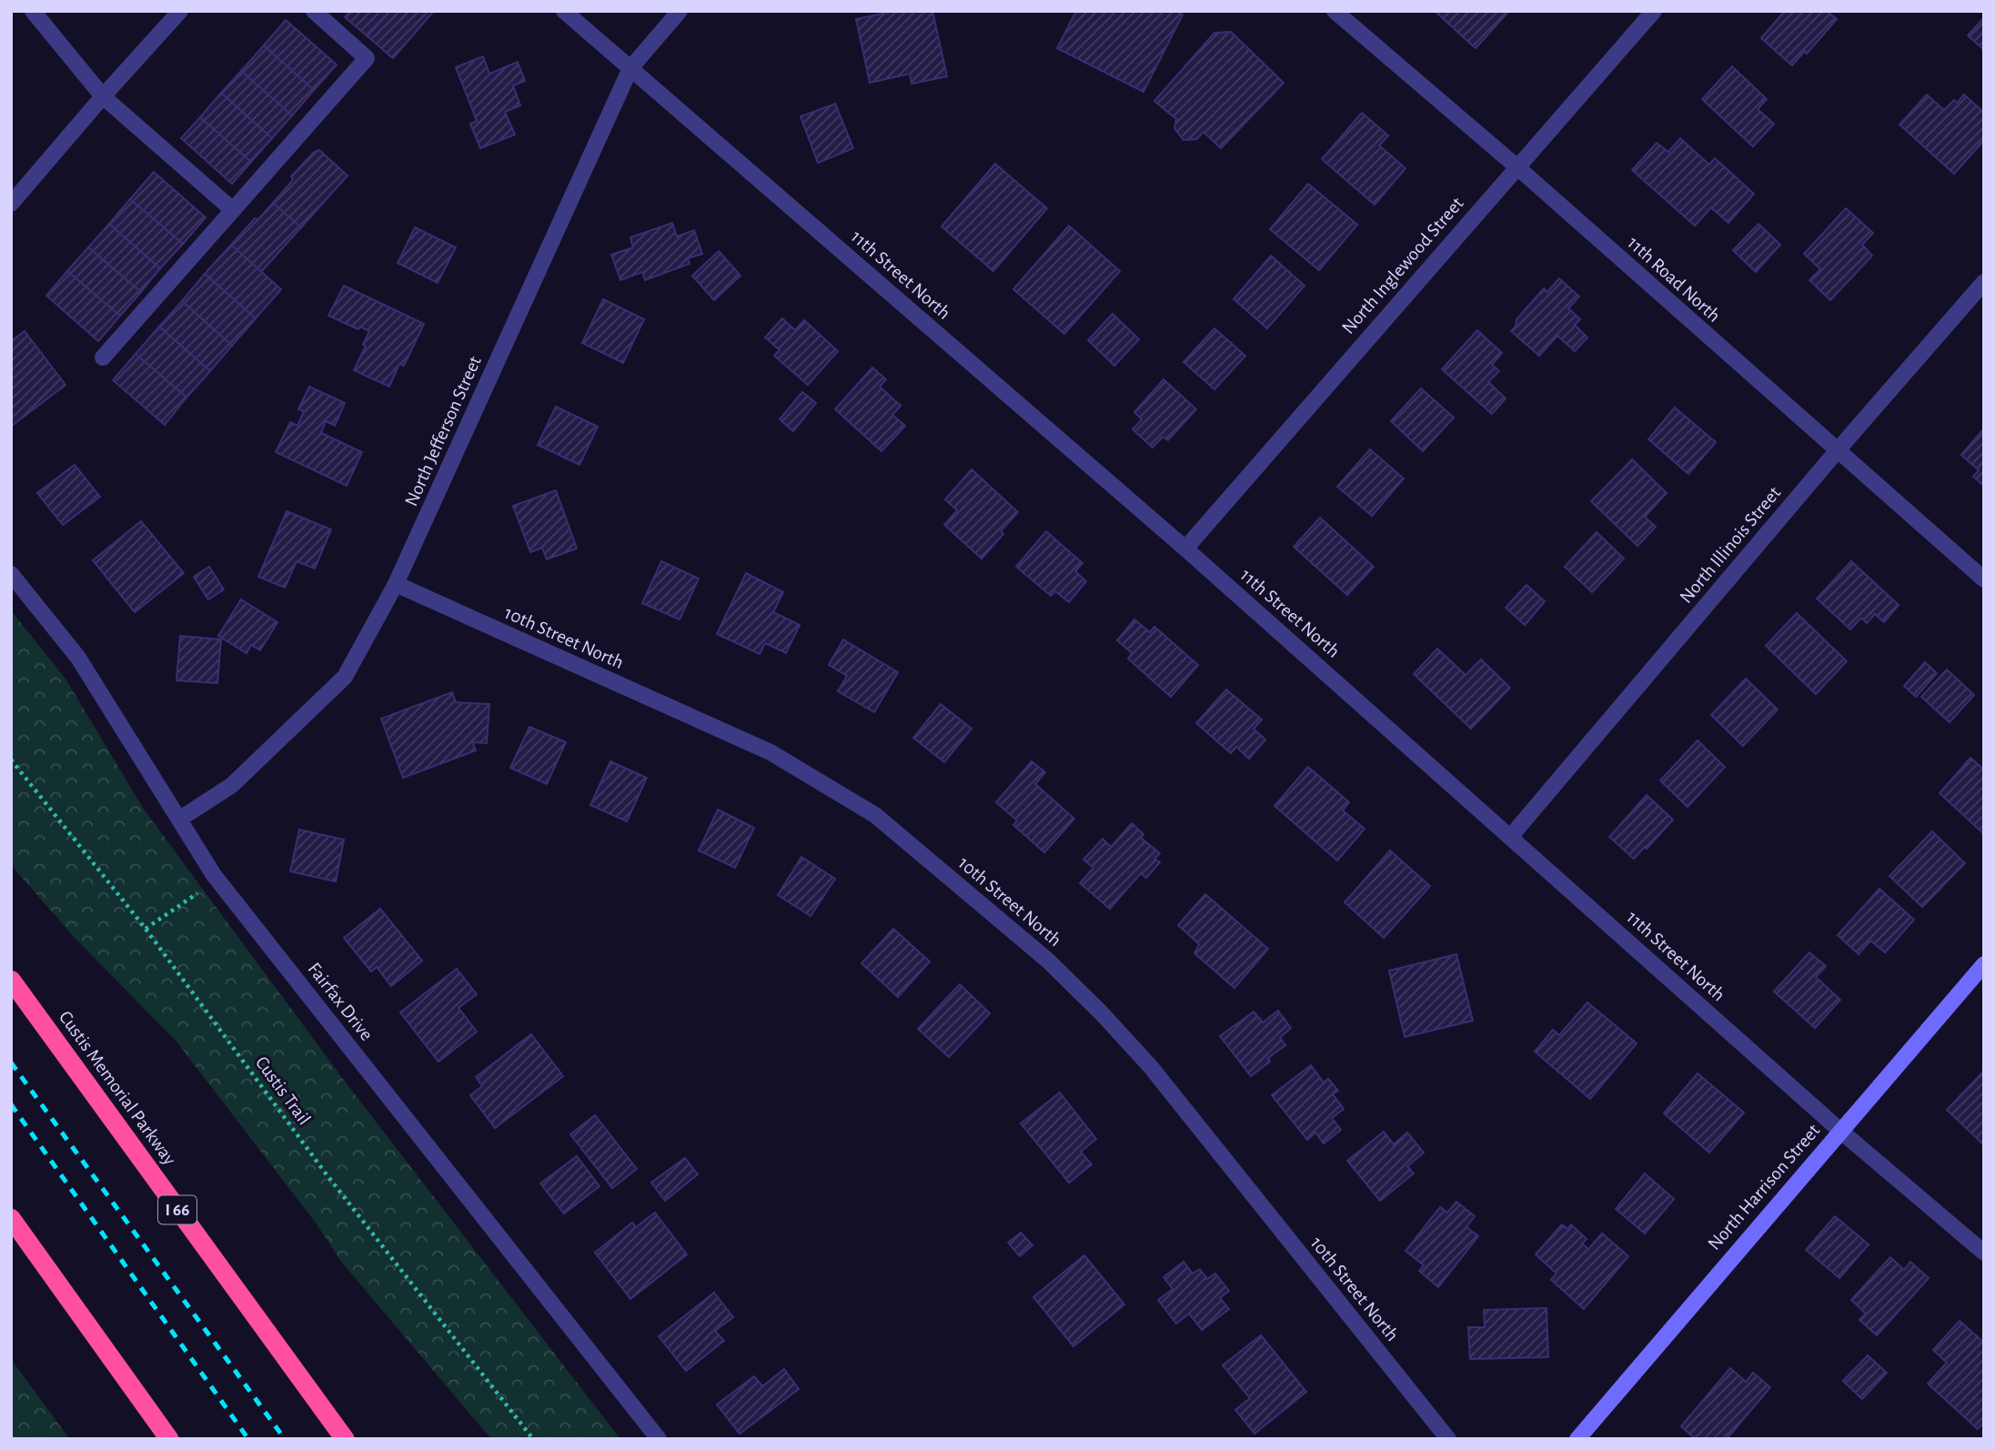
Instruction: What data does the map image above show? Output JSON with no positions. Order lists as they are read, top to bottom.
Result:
{
  "streets": {
    "highway": ["Custis Memorial Parkway", "I 66"],
    "street": [
      "North Inglewood Street",
      "11th Street North",
      "11th Road North",
      "North Jefferson Street",
      "North Illinois Street",
      "10th Street North",
      "Fairfax Drive",
      "North Harrison Street"
    ],
    "path": ["Custis Trail"]
  },
  "crossings": [
    ["North Inglewood Street", "11th Street North"],
    ["North Inglewood Street", "11th Road North"],
    ["11th Street North", "North Jefferson Street"],
    ["11th Street North", "North Illinois Street"],
    ["11th Street North", "North Harrison Street"],
    ["11th Road North", "North Illinois Street"],
    ["North Jefferson Street", "10th Street North"],
    ["North Jefferson Street", "Fairfax Drive"]
  ]
}
